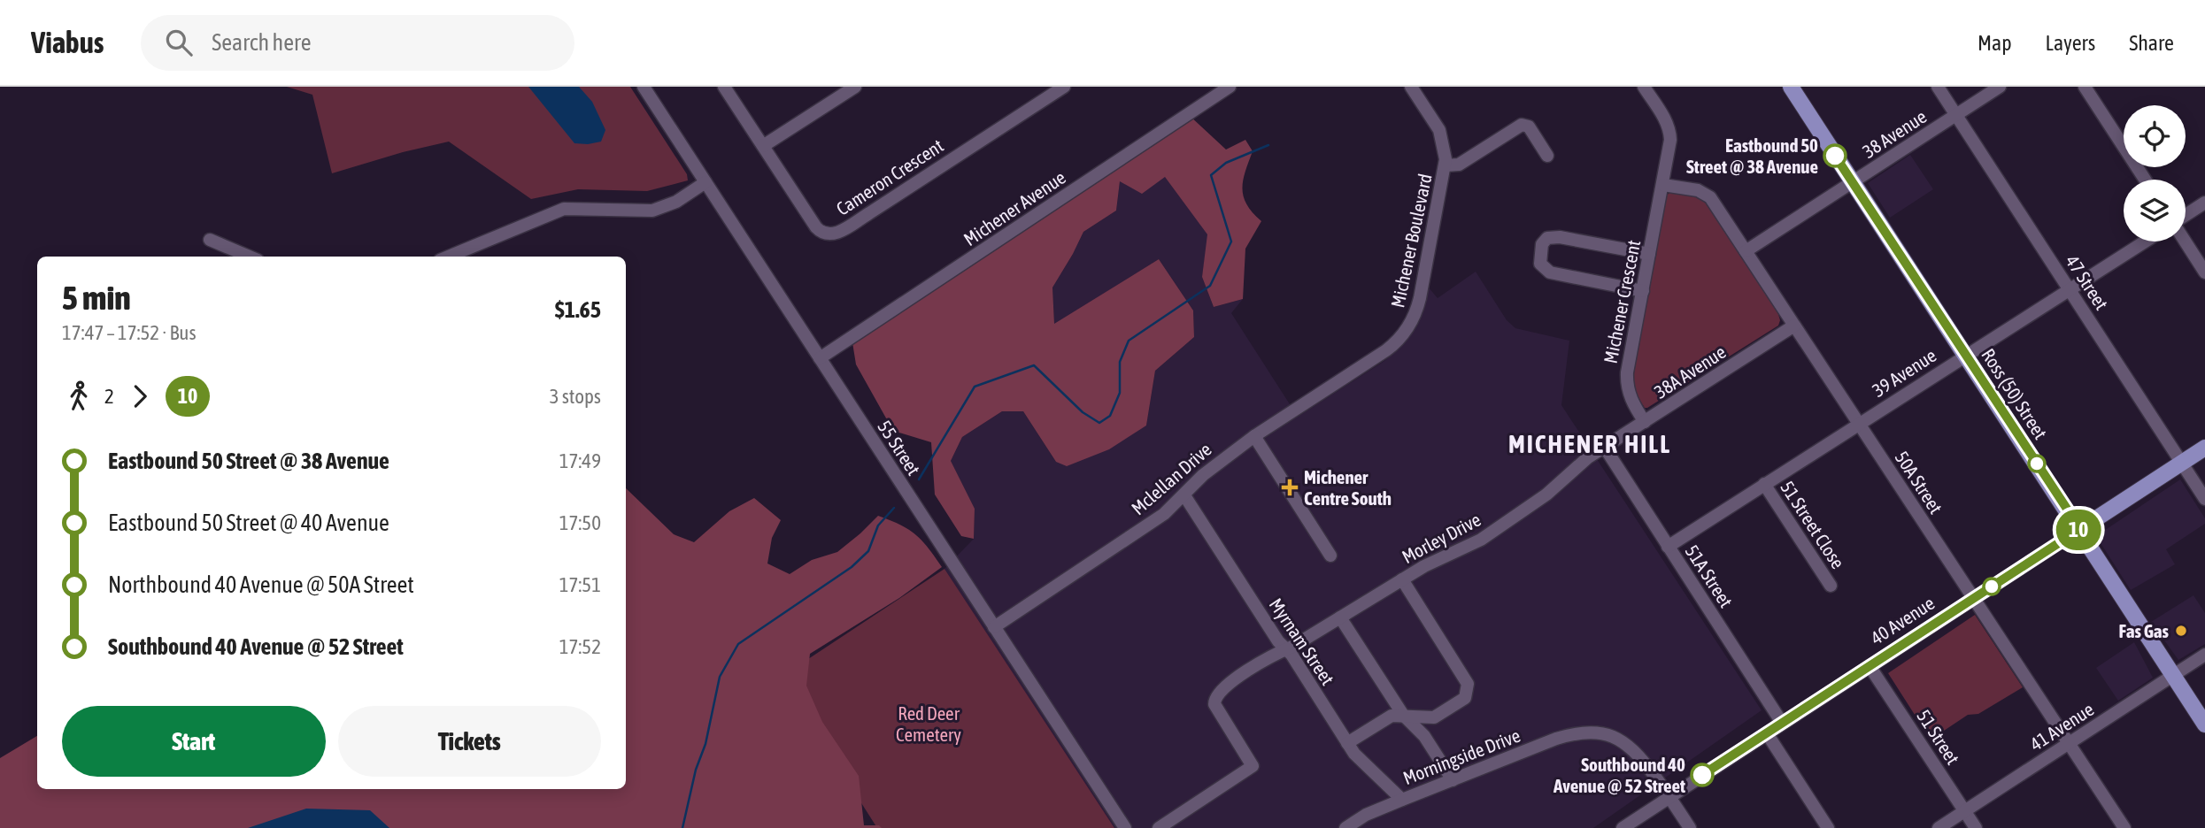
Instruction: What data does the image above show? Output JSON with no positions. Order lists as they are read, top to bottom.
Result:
{
  "streets": {
    "main road": ["Ross (50) Street", "40 Avenue"],
    "street": [
      "38 Avenue",
      "Cameron Crescent",
      "Michener Avenue",
      "Michener Boulevard",
      "47 Street",
      "Michener Crescent",
      "38A Avenue",
      "39 Avenue",
      "55 Street",
      "Mclellan Drive",
      "50A Street",
      "51 Street Close",
      "Morley Drive",
      "51A Street",
      "Myrnam Street",
      "41 Avenue",
      "51 Street",
      "Morningside Drive"
    ]
  },
  "crossings": [
    ["38 Avenue", "47 Street"],
    ["38 Avenue", "Ross (50) Street"],
    ["38 Avenue", "50A Street"],
    ["Michener Avenue", "55 Street"],
    ["Michener Boulevard", "Mclellan Drive"],
    ["47 Street", "39 Avenue"],
    ["47 Street", "40 Avenue"],
    ["Michener Crescent", "38A Avenue"],
    ["Michener Crescent", "50A Street"],
    ["38A Avenue", "50A Street"],
    ["38A Avenue", "Morley Drive"],
    ["38A Avenue", "51A Street"],
    ["39 Avenue", "Ross (50) Street"],
    ["39 Avenue", "50A Street"],
    ["39 Avenue", "51 Street Close"],
    ["39 Avenue", "51A Street"],
    ["Ross (50) Street", "40 Avenue"],
    ["Ross (50) Street", "41 Avenue"],
    ["55 Street", "Mclellan Drive"],
    ["Mclellan Drive", "Myrnam Street"],
    ["50A Street", "40 Avenue"],
    ["50A Street", "41 Avenue"],
    ["Morley Drive", "51A Street"],
    ["Morley Drive", "Myrnam Street"],
    ["51A Street", "40 Avenue"],
    ["40 Avenue", "51 Street"],
    ["40 Avenue", "Morningside Drive"],
    ["Myrnam Street", "Morningside Drive"],
    ["41 Avenue", "51 Street"]
  ],
  "districts": ["MICHENER HILL"],
  "parks": ["Red Deer Cemetery"],
  "places": {
    "other": ["Eastbound 50 Street @ 38 Avenue", "Fas Gas", "Southbound 40 Avenue @ 52 Street"],
    "health": ["Michener Centre South"]
  },
  "lines": ["bus line 10"],
  "page": {
    "header": "Viabus",
    "search": "Search here",
    "nav": ["Map", "Layers", "Share"],
    "on_map": "10",
    "heading": ["5 min", "17:47 – 17:52 · Bus", "$1.65"],
    "legs": ["2", "10", "3 stops"],
    "list": [
      {
        "name": "Eastbound 50 Street @ 38 Avenue",
        "value": "17:49"
      },
      {
        "name": "Eastbound 50 Street @ 40 Avenue",
        "value": "17:50"
      },
      {
        "name": "Northbound 40 Avenue @ 50A Street",
        "value": "17:51"
      },
      {
        "name": "Southbound 40 Avenue @ 52 Street",
        "value": "17:52"
      }
    ],
    "buttons": ["Start", "Tickets"]
  }
}
